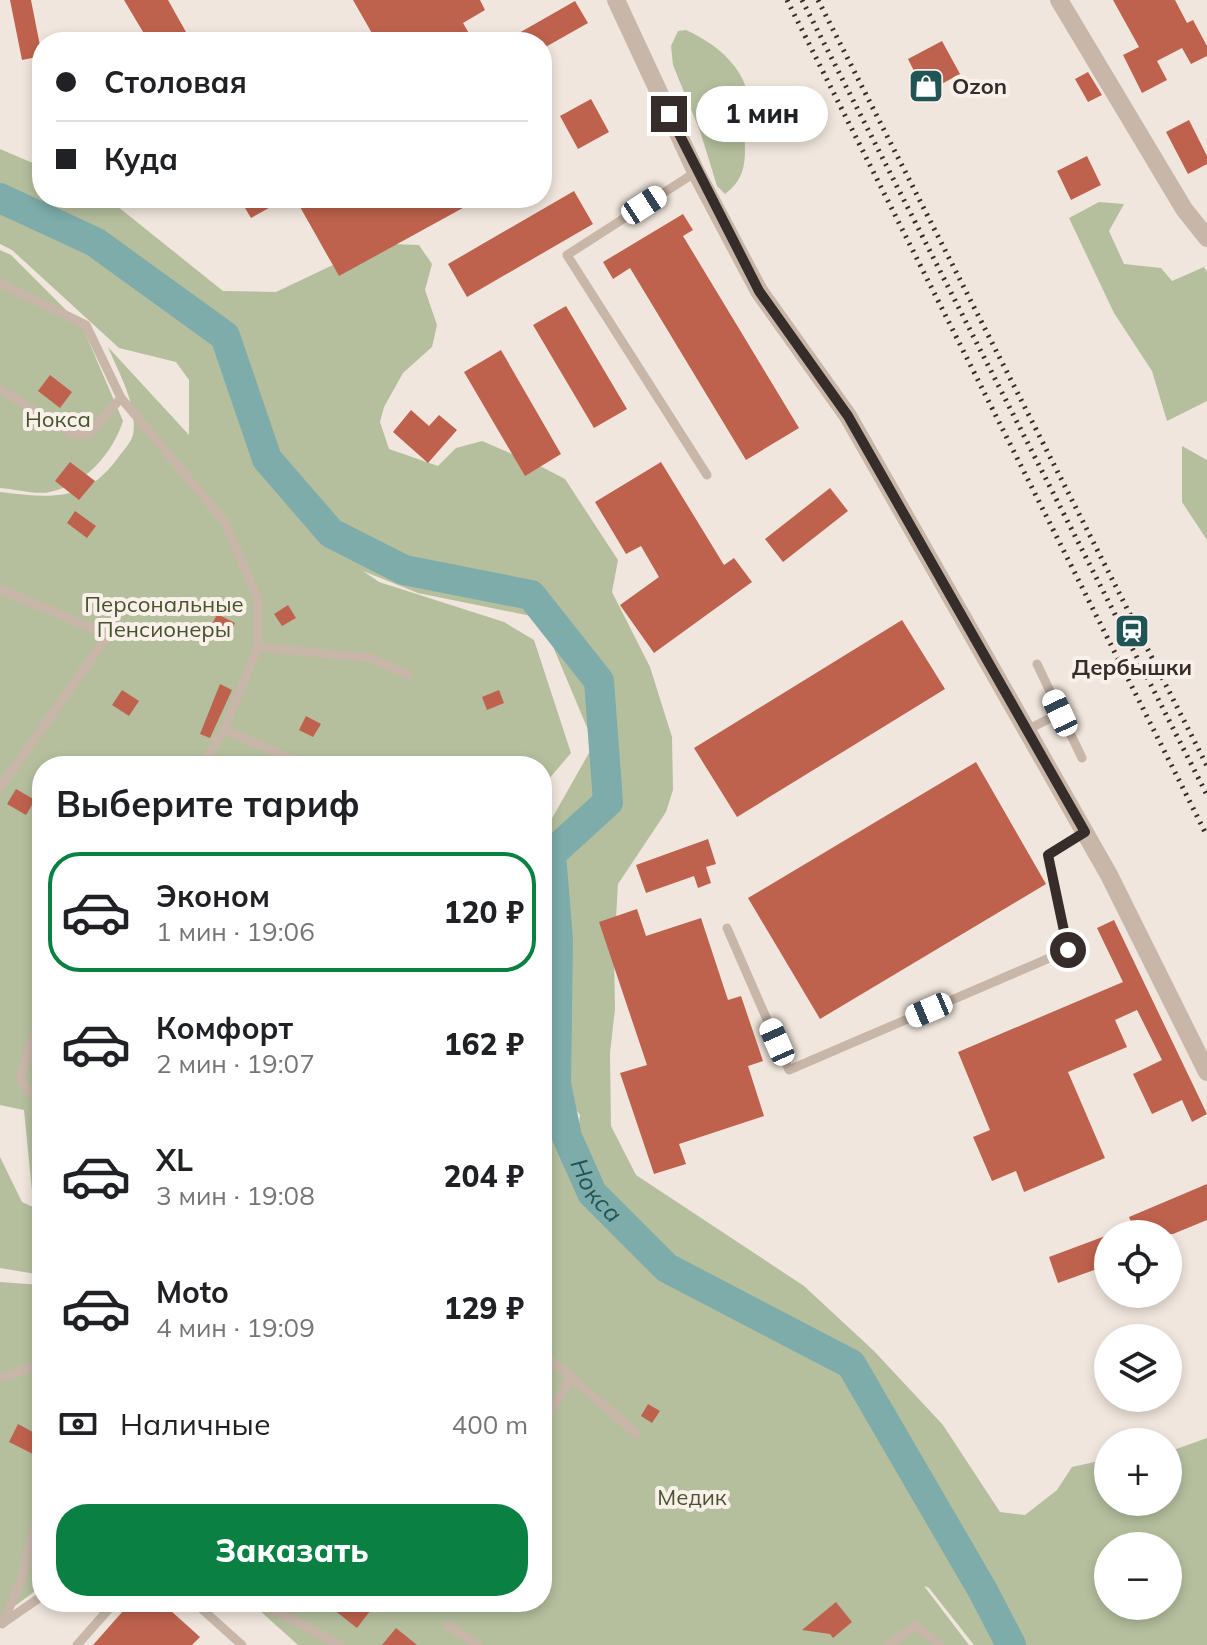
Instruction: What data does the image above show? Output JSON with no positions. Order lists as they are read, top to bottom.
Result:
{
  "water": ["Нокса"],
  "parks": ["Нокса", "Персональные Пенсионеры", "Медик"],
  "places": {
    "shop": ["Ozon"],
    "station": ["Дербышки"]
  },
  "page": {
    "banner": ["Столовая", "Куда"],
    "bubble": "1 мин",
    "heading": "Выберите тариф",
    "list": [
      {
        "name": "Эконом",
        "note": "1 мин · 19:06",
        "value": "120 ₽"
      },
      {
        "name": "Комфорт",
        "note": "2 мин · 19:07",
        "value": "162 ₽"
      },
      {
        "name": "XL",
        "note": "3 мин · 19:08",
        "value": "204 ₽"
      },
      {
        "name": "Moto",
        "note": "4 мин · 19:09",
        "value": "129 ₽"
      }
    ],
    "map_buttons": ["+", "−"],
    "pay": ["Наличные", "400 m"],
    "buttons": "Заказать"
  }
}
